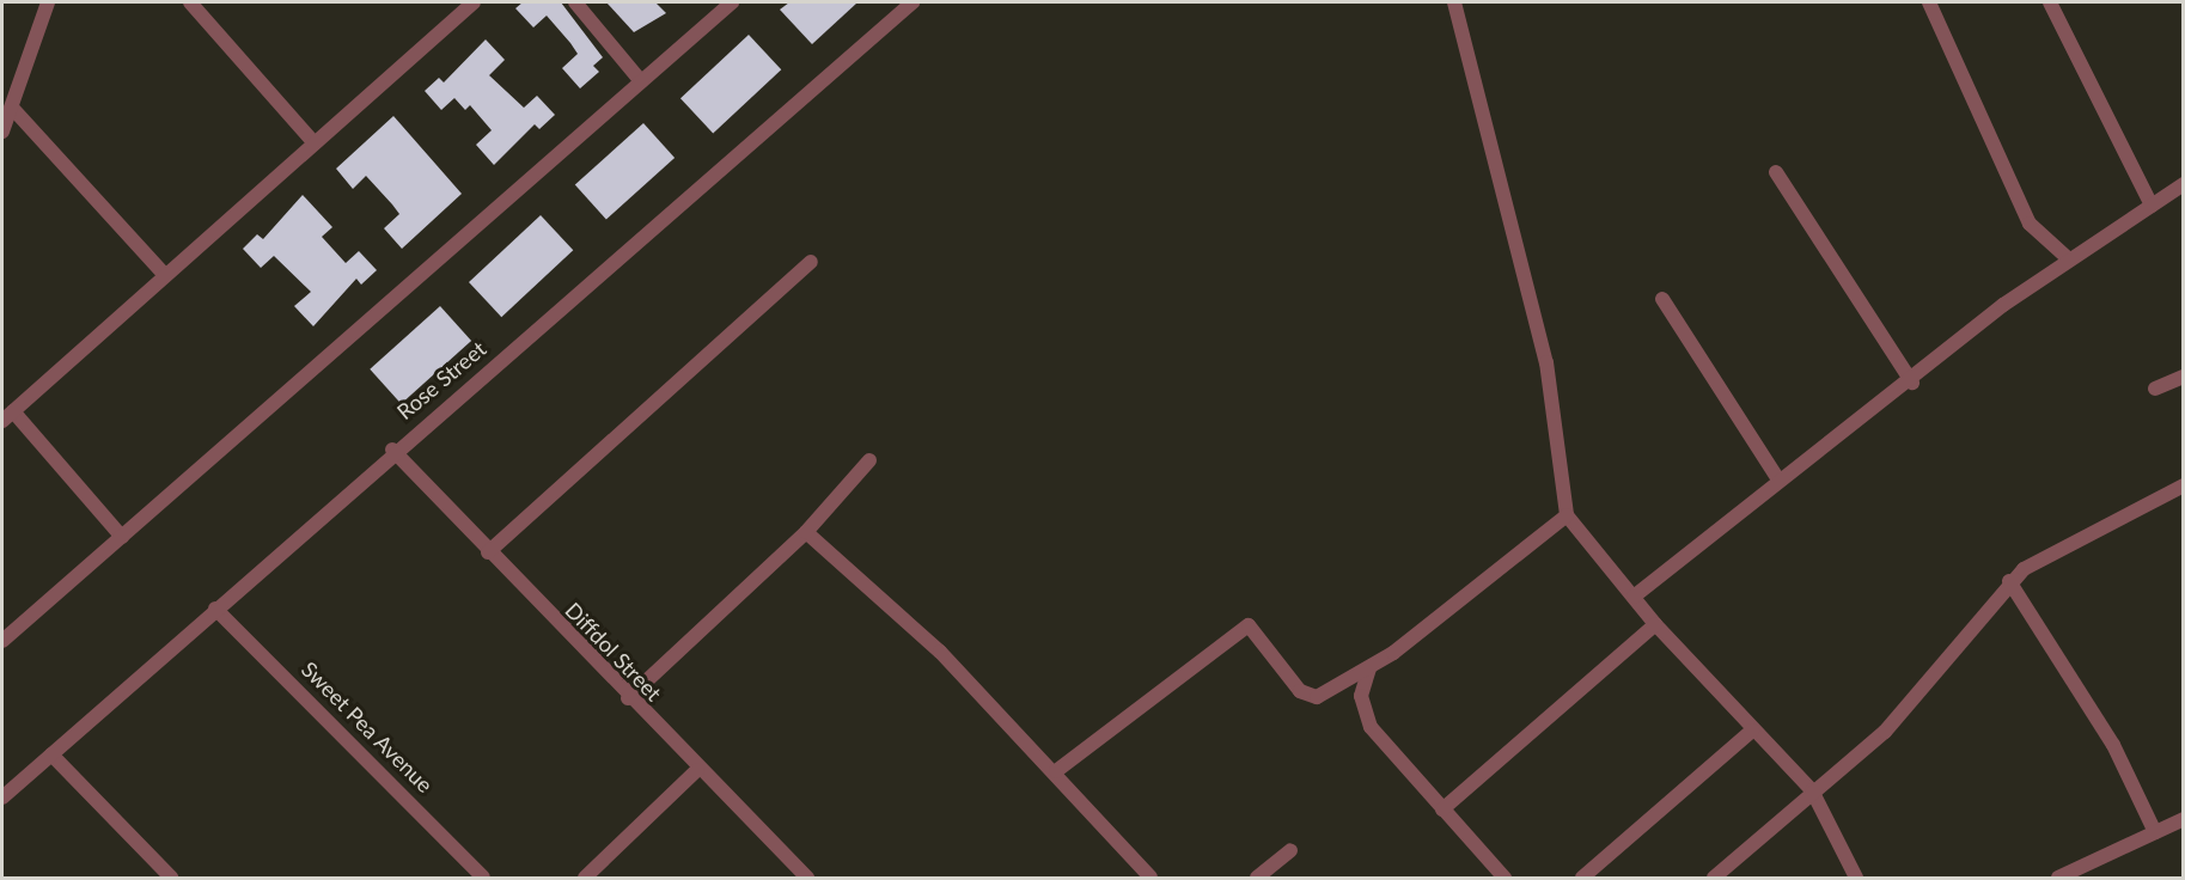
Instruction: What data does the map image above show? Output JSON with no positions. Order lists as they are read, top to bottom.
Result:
{
  "streets": {
    "street": ["Rose Street", "Diffdol Street", "Sweet Pea Avenue"]
  },
  "crossings": [
    ["Rose Street", "Diffdol Street"],
    ["Rose Street", "Sweet Pea Avenue"]
  ]
}
